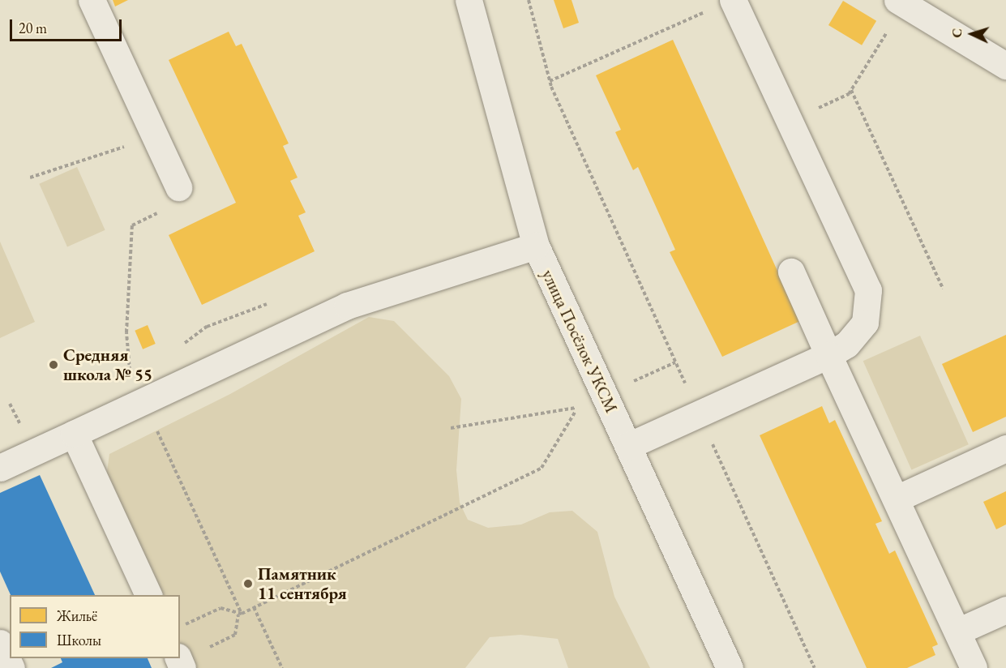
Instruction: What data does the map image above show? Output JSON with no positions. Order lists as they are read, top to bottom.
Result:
{
  "streets": {
    "street": ["улица Посёлок УКСМ"]
  },
  "places": ["Средняя школа № 55", "Памятник 11 сентября"],
  "legend": ["Жильё", "Школы"],
  "scale_bar": "20 m",
  "north": "left"
}
